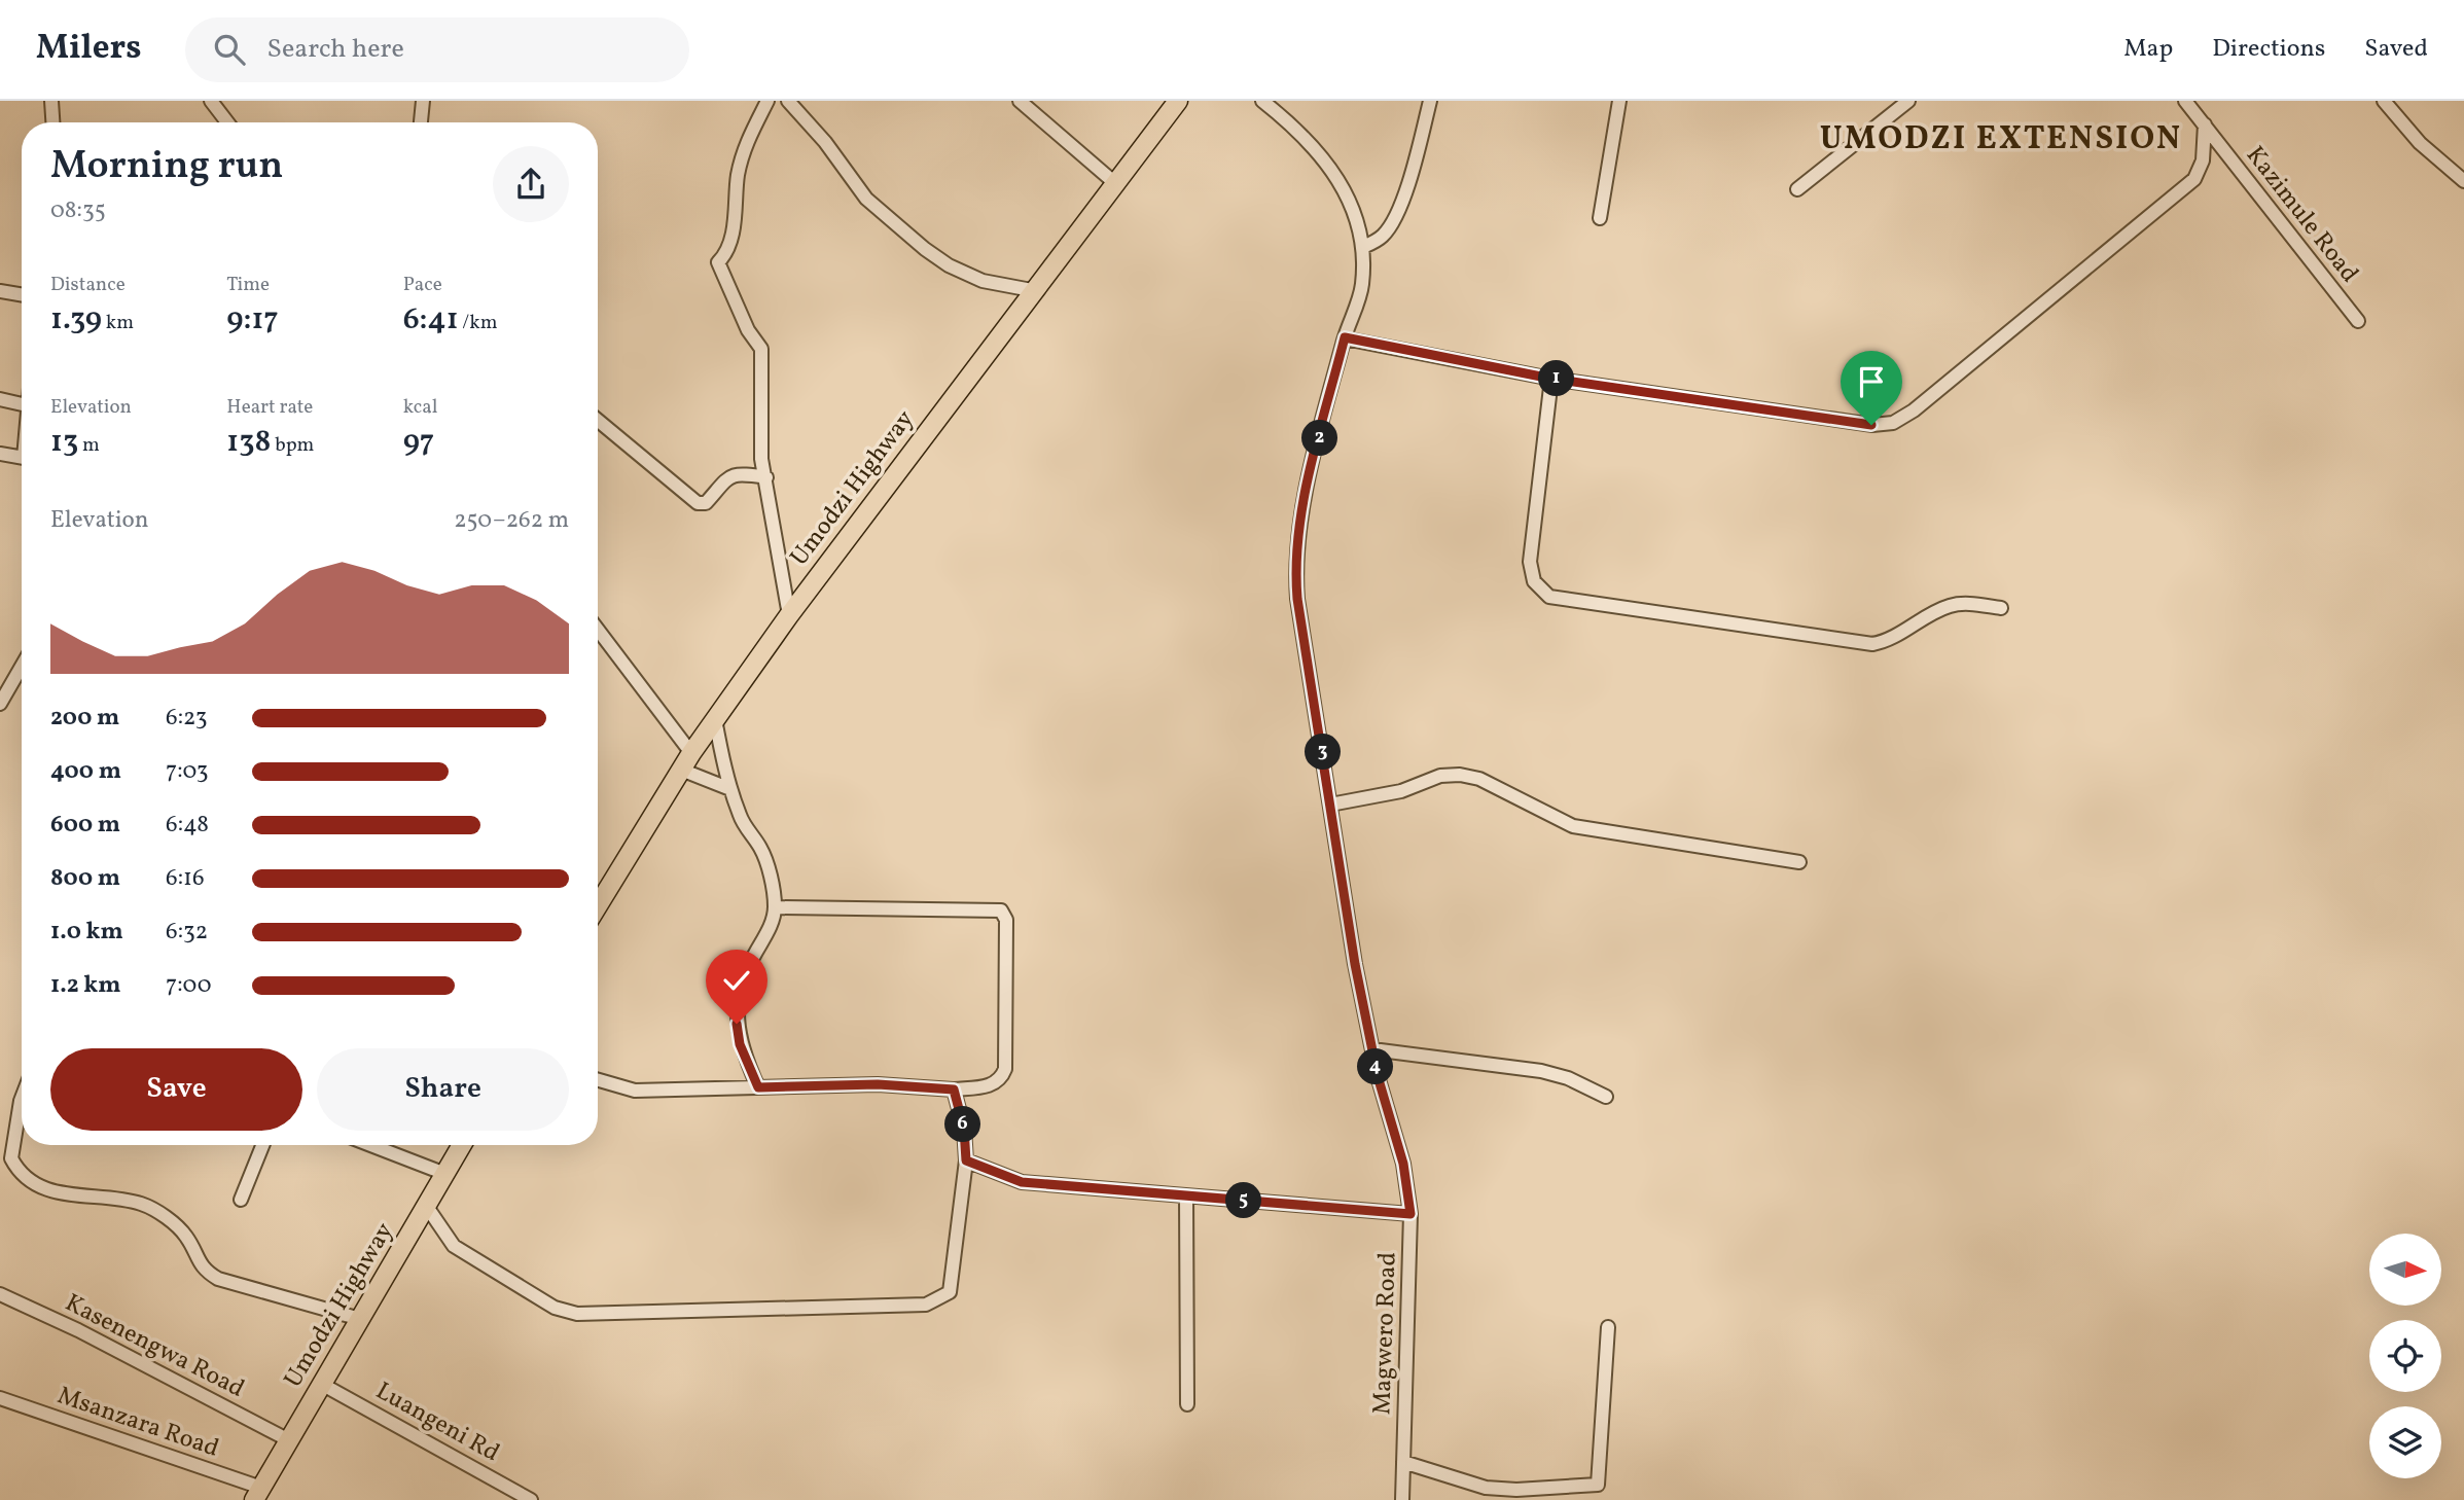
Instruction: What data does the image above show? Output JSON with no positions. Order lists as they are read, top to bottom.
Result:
{
  "streets": {
    "highway": ["Umodzi Highway"],
    "street": [
      "Kazimule Road",
      "Magwero Road",
      "Kasenengwa Road",
      "Msanzara Road",
      "Luangeni Rd"
    ]
  },
  "crossings": [
    ["Umodzi Highway", "Kasenengwa Road"],
    ["Umodzi Highway", "Msanzara Road"],
    ["Umodzi Highway", "Luangeni Rd"]
  ],
  "districts": ["UMODZI EXTENSION"],
  "north": "right",
  "page": {
    "header": "Milers",
    "search": "Search here",
    "nav": ["Map", "Directions", "Saved"],
    "heading": ["Morning run", "08:35"],
    "stats": [
      ["Distance", "1.39 km"],
      ["Time", "9:17"],
      ["Pace", "6:41 /km"],
      ["Elevation", "13 m"],
      ["Heart rate", "138 bpm"],
      ["kcal", "97"]
    ],
    "pins": [
      "1",
      "2",
      "3",
      "4",
      "6",
      "5"
    ],
    "chart": ["Elevation", "250–262 m"],
    "list": [
      {
        "name": "200 m",
        "note": "6:23"
      },
      {
        "name": "400 m",
        "note": "7:03"
      },
      {
        "name": "600 m",
        "note": "6:48"
      },
      {
        "name": "800 m",
        "note": "6:16"
      },
      {
        "name": "1.0 km",
        "note": "6:32"
      },
      {
        "name": "1.2 km",
        "note": "7:00"
      }
    ],
    "buttons": ["Save", "Share"]
  }
}
